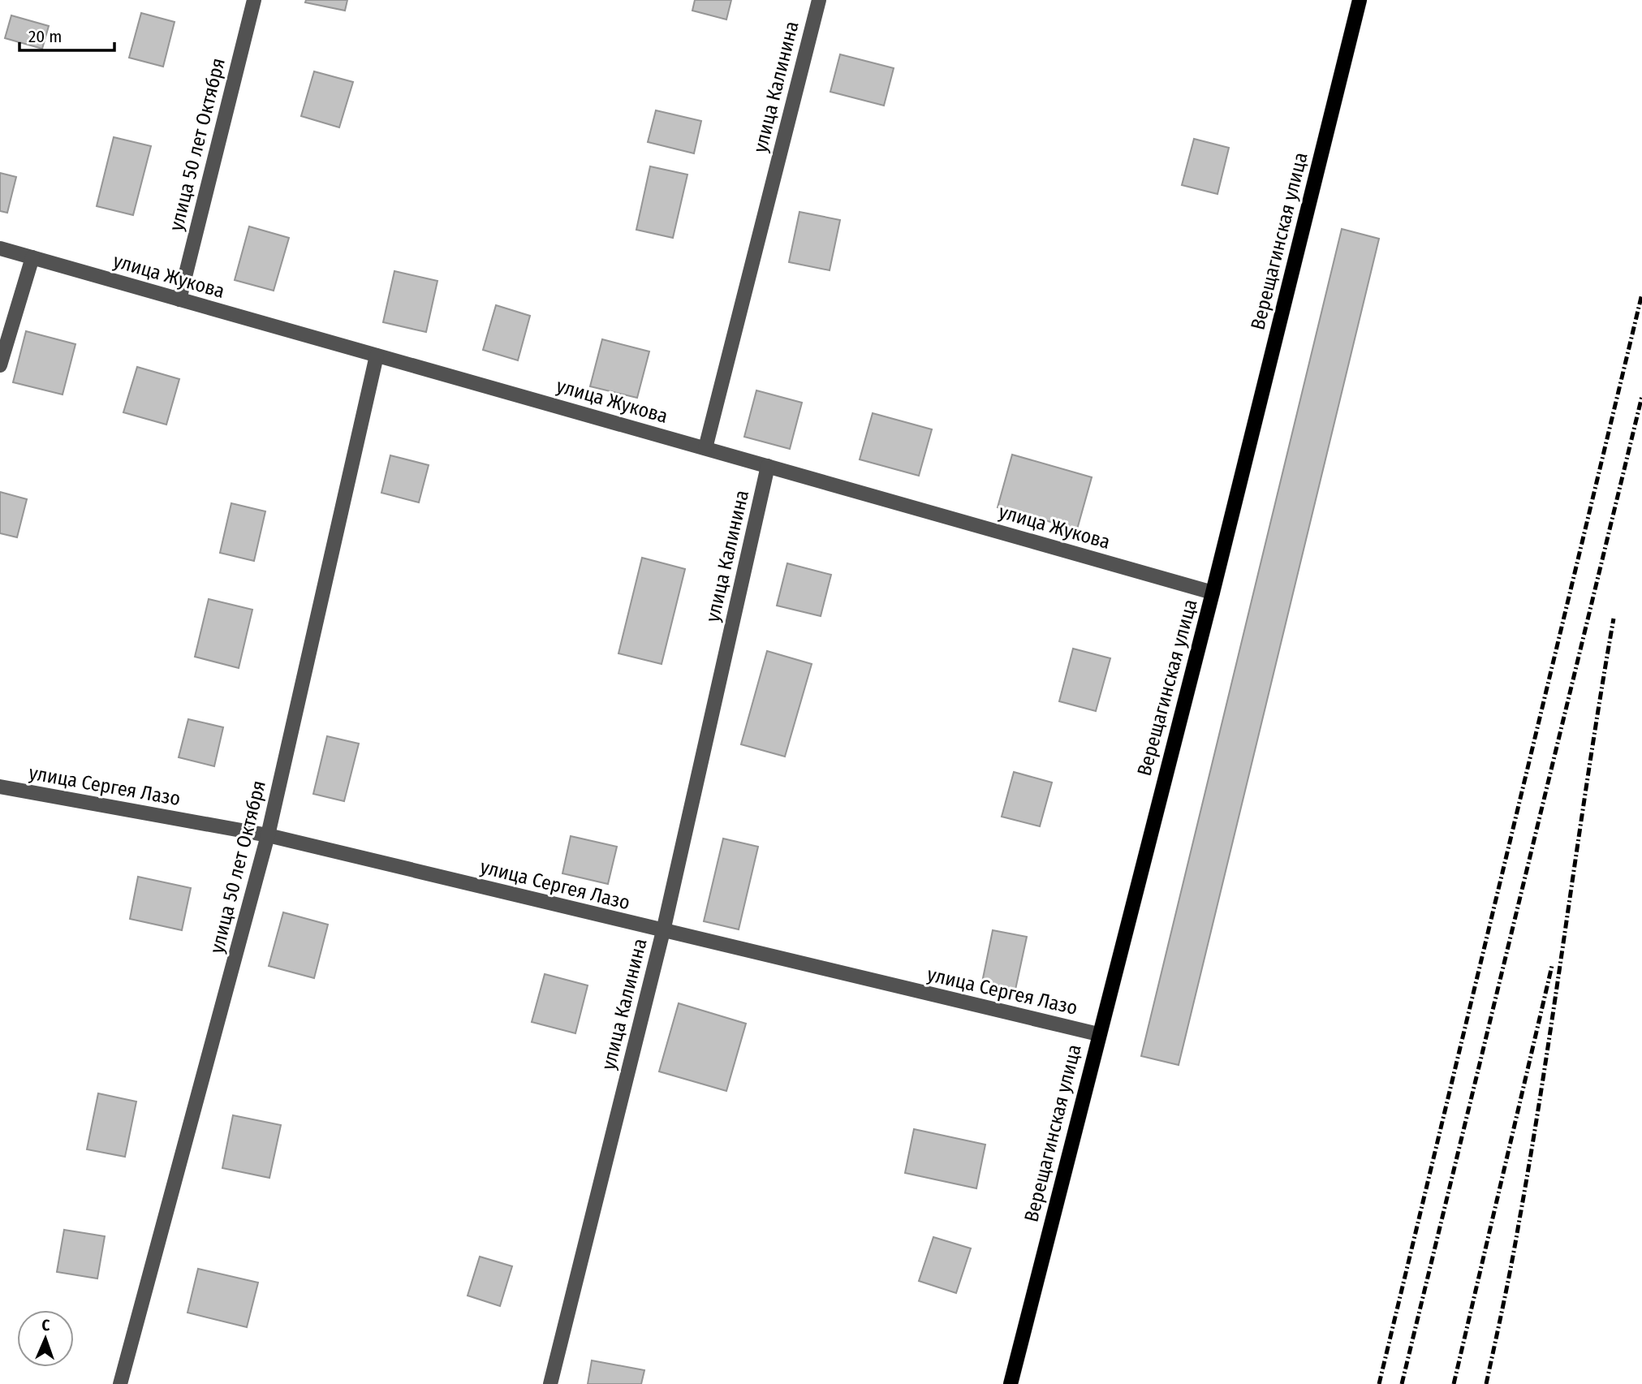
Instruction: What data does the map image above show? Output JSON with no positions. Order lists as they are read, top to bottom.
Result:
{
  "streets": {
    "main road": ["Верещагинская улица"],
    "street": [
      "улица Калинина",
      "улица 50 лет Октября",
      "улица Жукова",
      "улица Сергея Лазо"
    ]
  },
  "crossings": [
    ["улица Калинина", "улица Жукова"],
    ["улица Калинина", "улица Сергея Лазо"],
    ["улица 50 лет Октября", "улица Жукова"],
    ["улица 50 лет Октября", "улица Сергея Лазо"],
    ["Верещагинская улица", "улица Жукова"],
    ["Верещагинская улица", "улица Сергея Лазо"]
  ],
  "scale_bar": "20 m",
  "north": "top"
}
